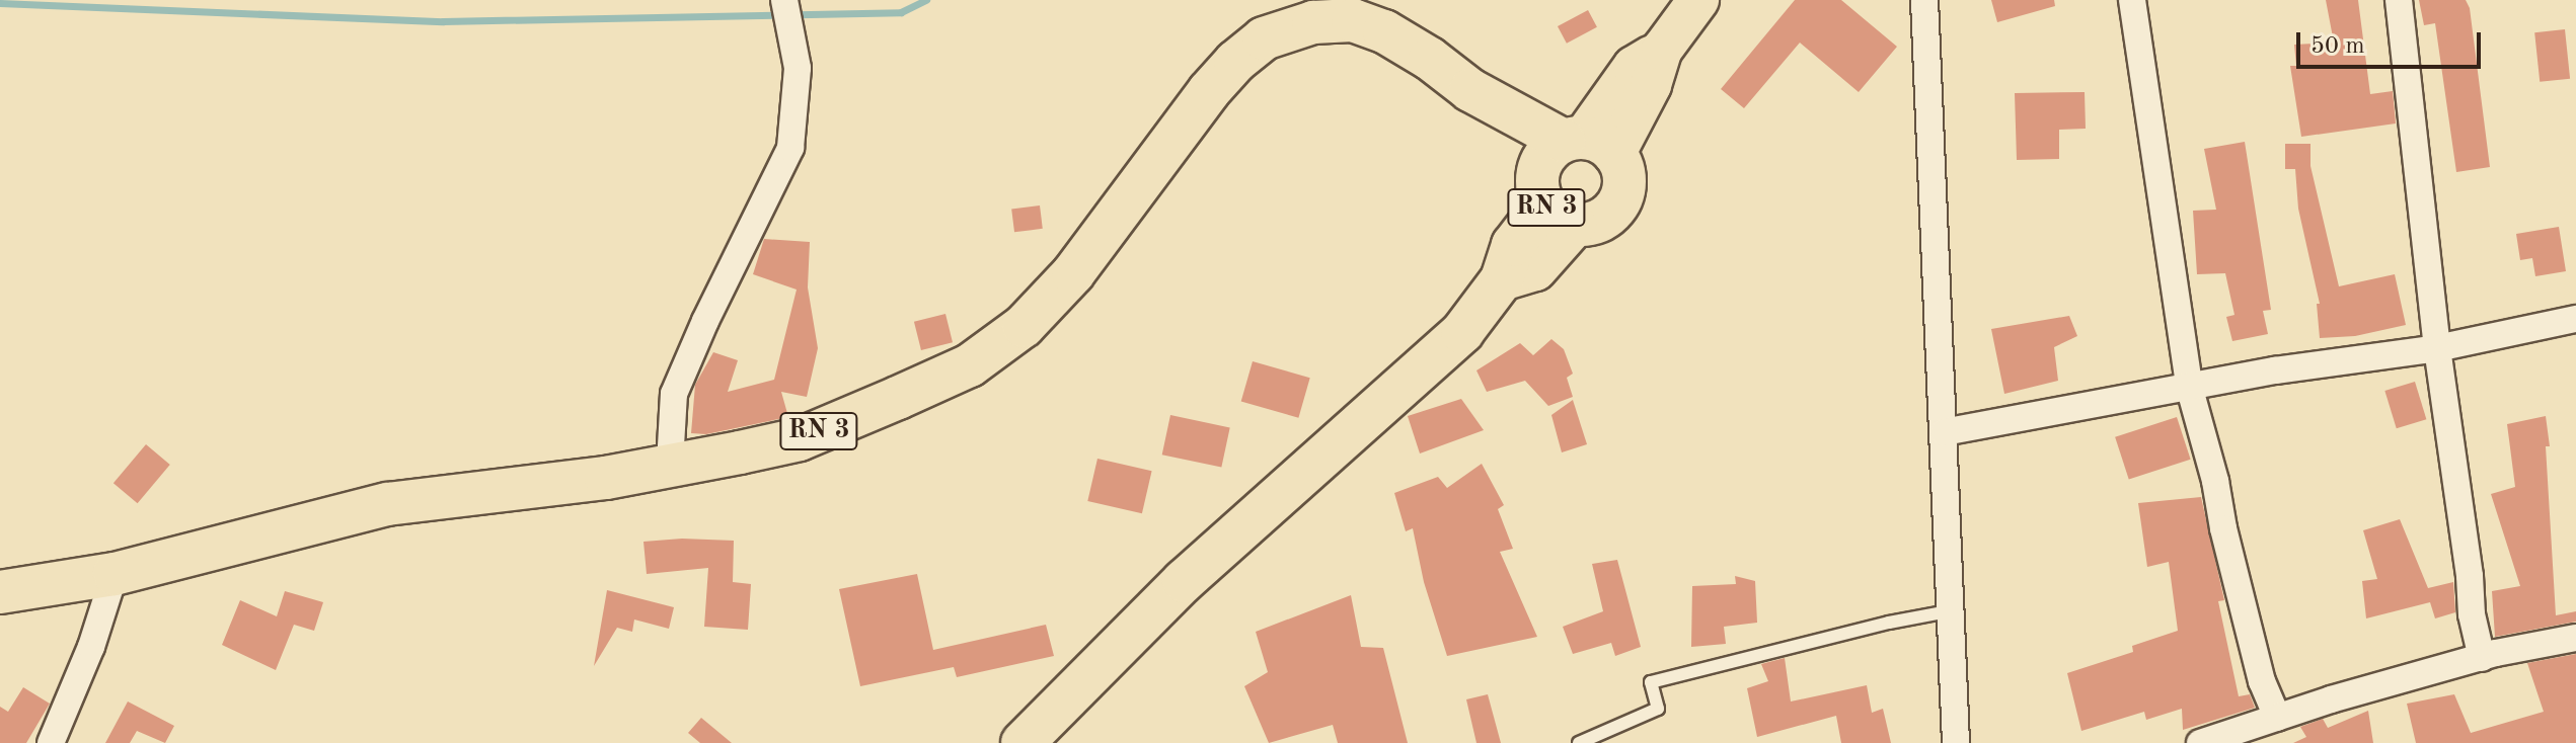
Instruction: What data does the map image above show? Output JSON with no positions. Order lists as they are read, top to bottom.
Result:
{
  "streets": {
    "highway": ["RN 3"]
  },
  "scale_bar": "50 m"
}
